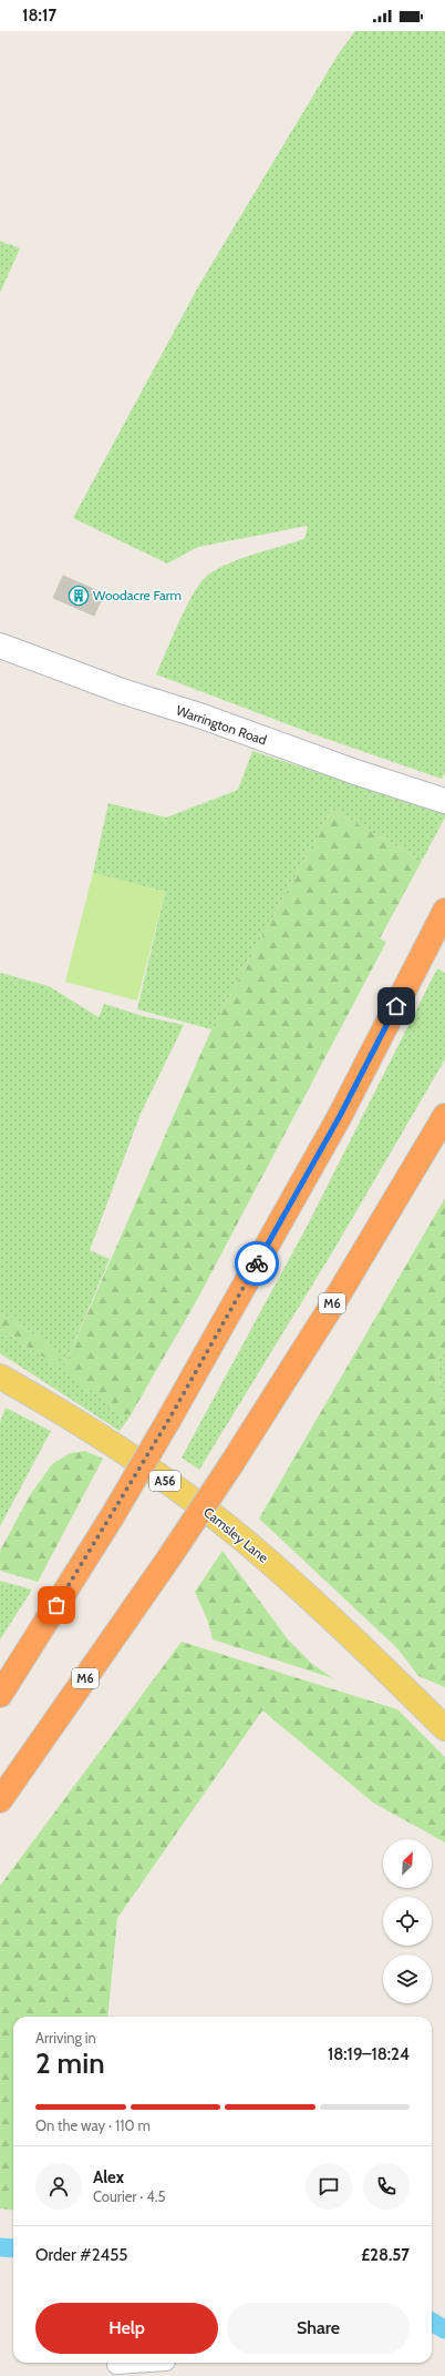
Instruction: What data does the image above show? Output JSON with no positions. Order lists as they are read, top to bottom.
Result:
{
  "streets": {
    "highway": ["M6"],
    "main road": ["A56", "Camsley Lane"],
    "street": ["Warrington Road"]
  },
  "places": {
    "building": ["Woodacre Farm"]
  },
  "north": "top right",
  "page": {
    "status": "18:17",
    "heading": ["2 min", "Arriving in", "18:19–18:24"],
    "panel": [
      "Alex",
      "Courier · 4.5",
      "Order #2455",
      "£28.57"
    ],
    "bar": "On the way · 110 m",
    "buttons": ["Help", "Share"]
  }
}
